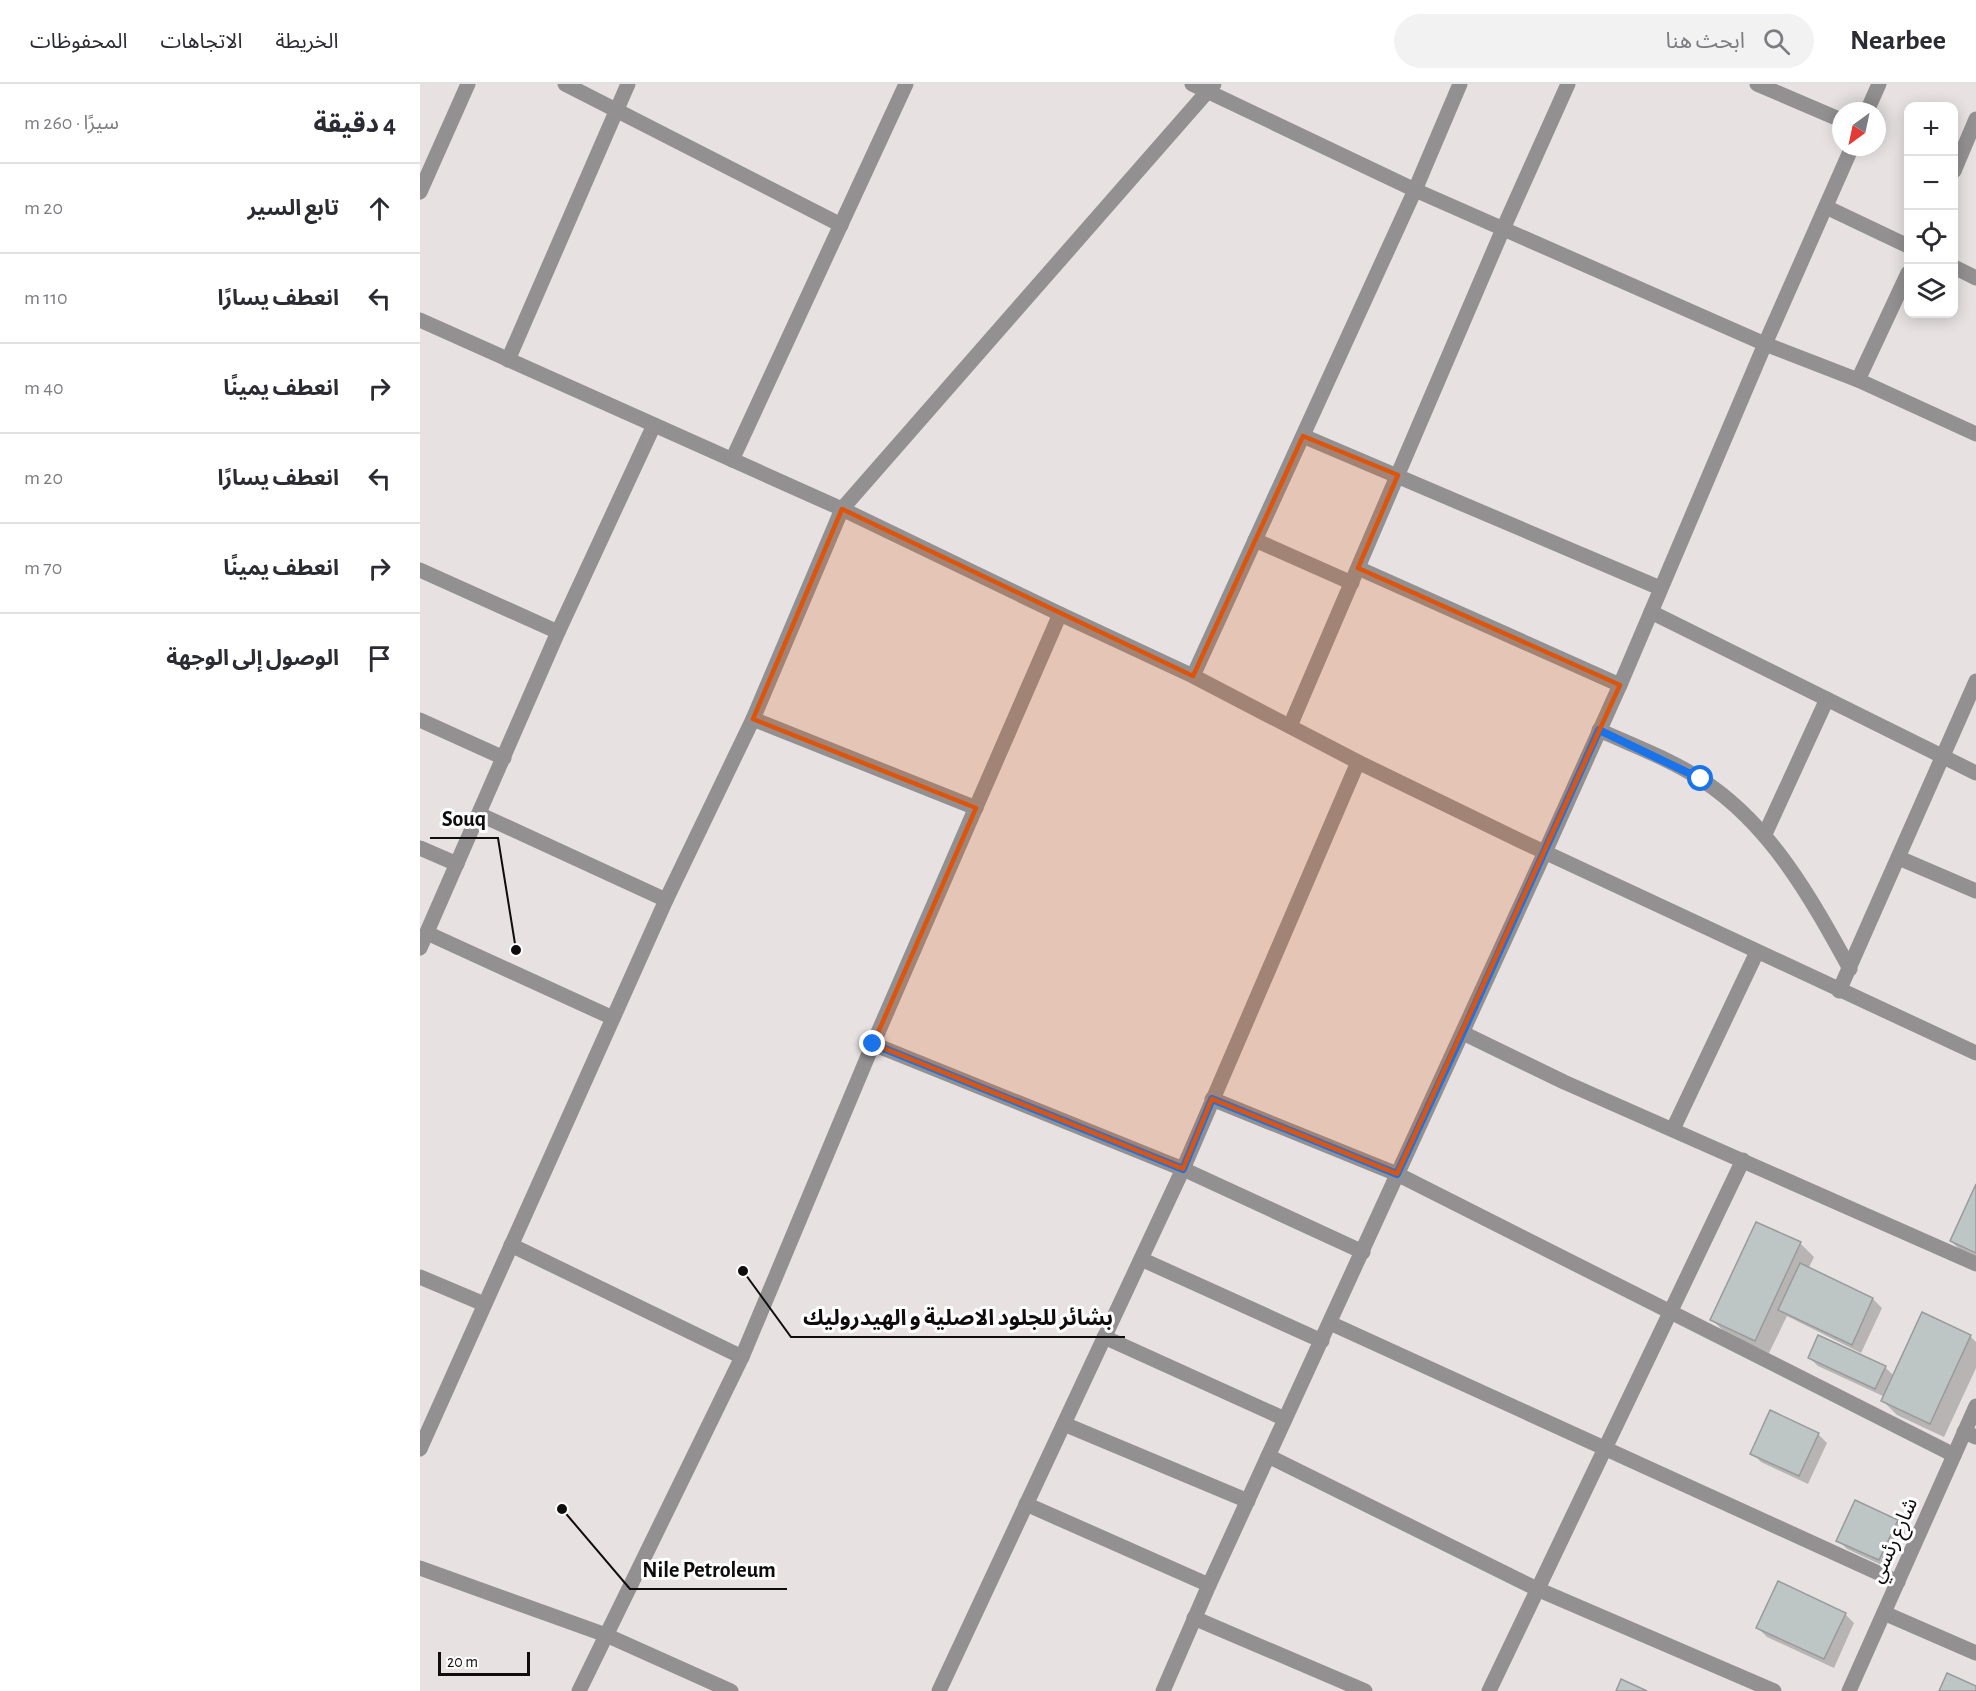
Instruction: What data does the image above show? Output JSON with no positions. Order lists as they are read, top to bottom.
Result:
{
  "streets": {
    "street": ["شارع رئسي"]
  },
  "places": ["Souq", "بشائر للجلود الاصلية و الهيدروليك", "Nile Petroleum"],
  "scale_bar": "20 m",
  "north": "bottom left",
  "page": {
    "header": "Nearbee",
    "search": "ابحث هنا",
    "nav": ["الخريطة", "الاتجاهات", "المحفوظات"],
    "heading": ["4 دقيقة", "سيرًا · 260 m"],
    "map_buttons": ["+", "−"],
    "list": [
      ["تابع السير", "20 m"],
      ["انعطف يسارًا", "110 m"],
      ["انعطف يمينًا", "40 m"],
      ["انعطف يسارًا", "20 m"],
      ["انعطف يمينًا", "70 m"],
      "الوصول إلى الوجهة"
    ],
    "scale": "20 m"
  }
}
